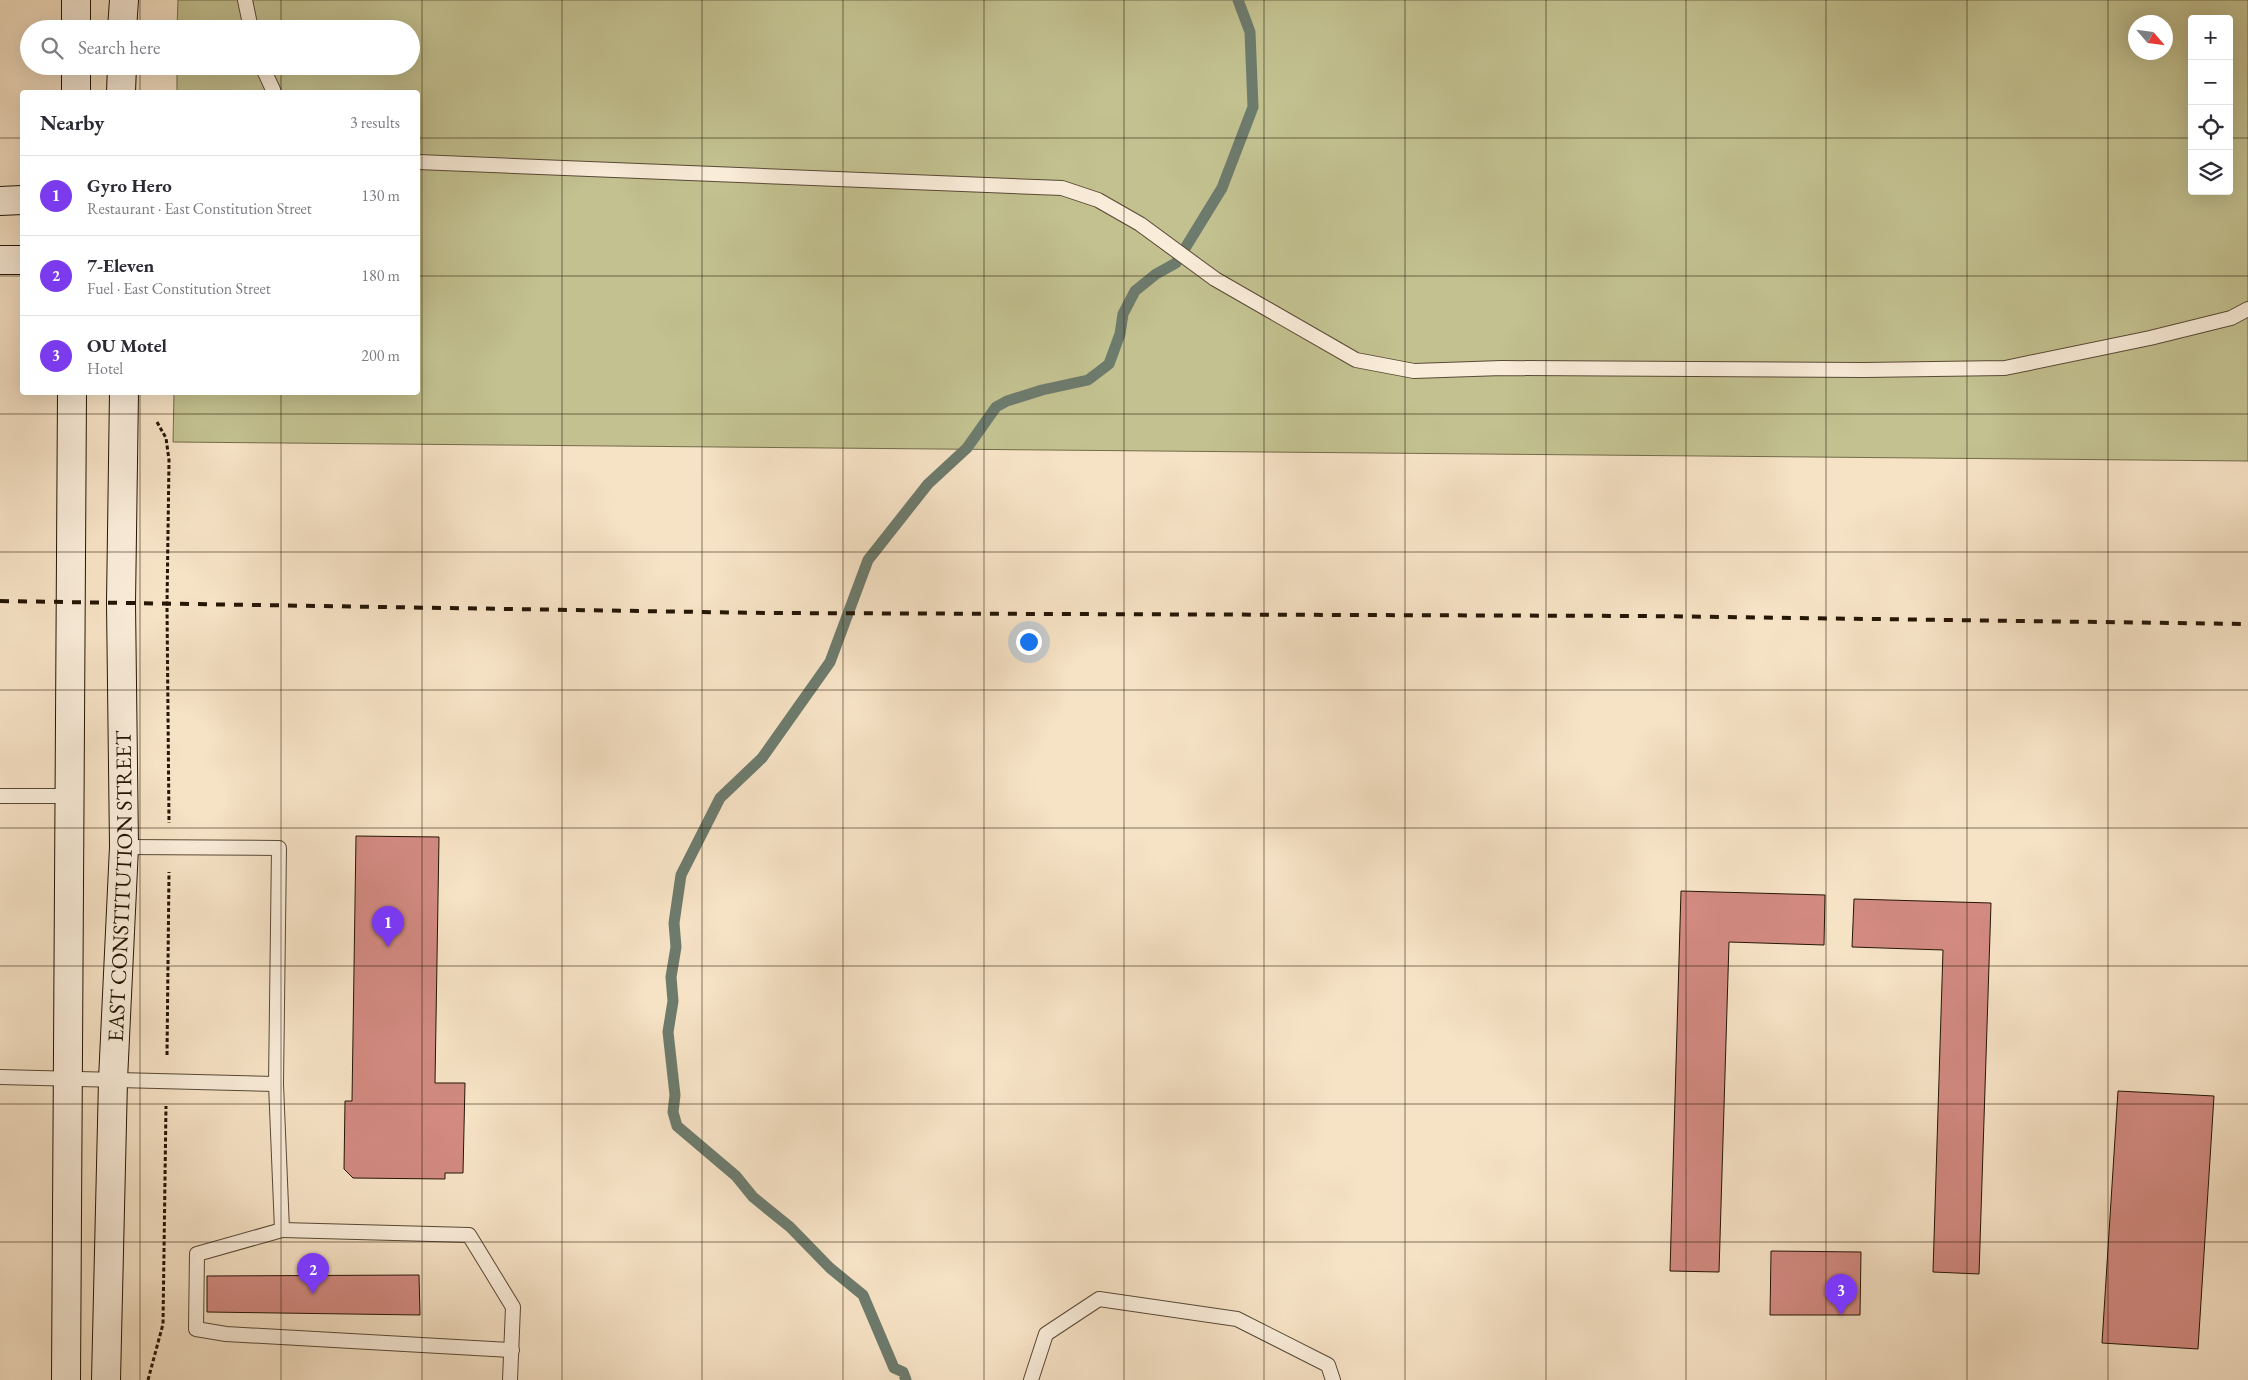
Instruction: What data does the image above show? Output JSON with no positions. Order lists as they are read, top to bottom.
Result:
{
  "streets": {
    "main road": ["EAST CONSTITUTION STREET"]
  },
  "north": "bottom right",
  "page": {
    "map_buttons": ["+", "−"],
    "search": "Search here",
    "heading": ["Nearby", "3 results"],
    "list": [
      {
        "mark": "1",
        "name": "Gyro Hero",
        "note": "Restaurant · East Constitution Street",
        "value": "130 m"
      },
      {
        "mark": "2",
        "name": "7-Eleven",
        "note": "Fuel · East Constitution Street",
        "value": "180 m"
      },
      {
        "mark": "3",
        "name": "OU Motel",
        "note": "Hotel",
        "value": "200 m"
      }
    ],
    "pins": ["1", "2", "3"]
  }
}
